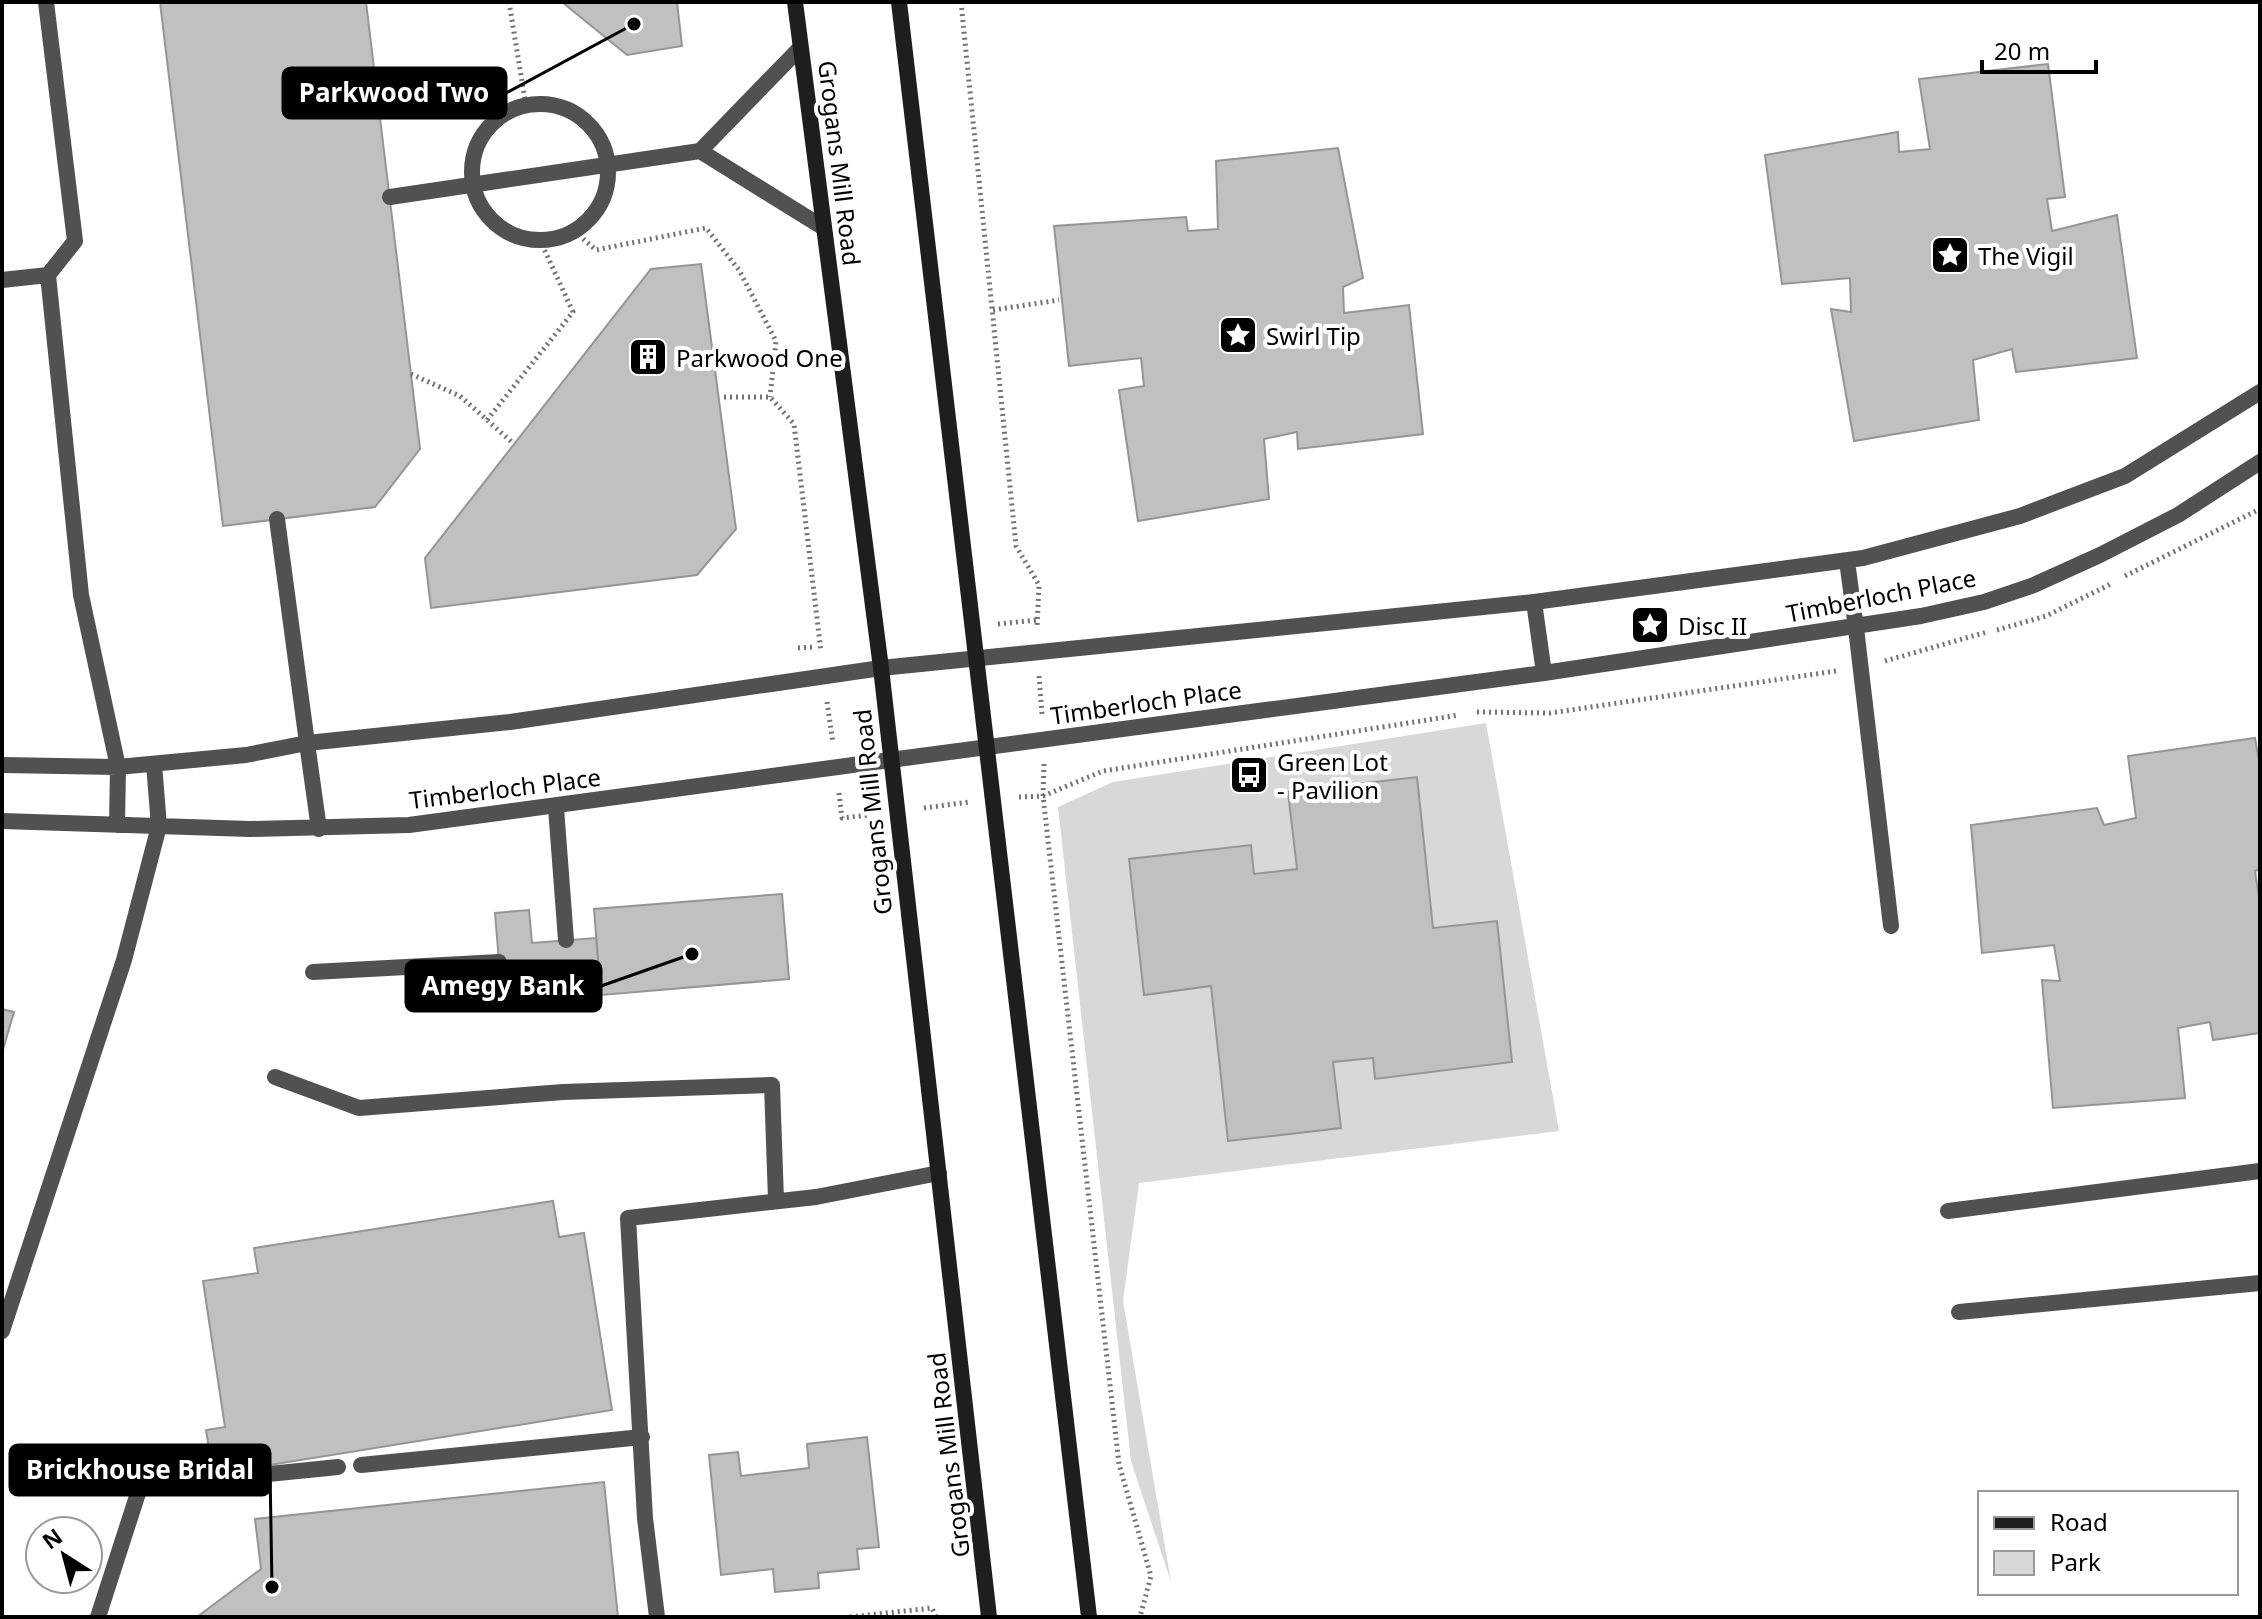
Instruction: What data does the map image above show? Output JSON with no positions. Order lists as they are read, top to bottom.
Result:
{
  "streets": {
    "main road": ["Grogans Mill Road"],
    "street": ["Timberloch Place"]
  },
  "crossings": [
    ["Grogans Mill Road", "Timberloch Place"]
  ],
  "places": {
    "other": ["Parkwood Two", "Amegy Bank", "Brickhouse Bridal"],
    "place": ["The Vigil", "Swirl Tip", "Disc II"],
    "building": ["Parkwood One"],
    "bus stop": ["Green Lot - Pavilion"]
  },
  "legend": ["Road", "Park"],
  "scale_bar": "20 m",
  "north": "top left"
}
